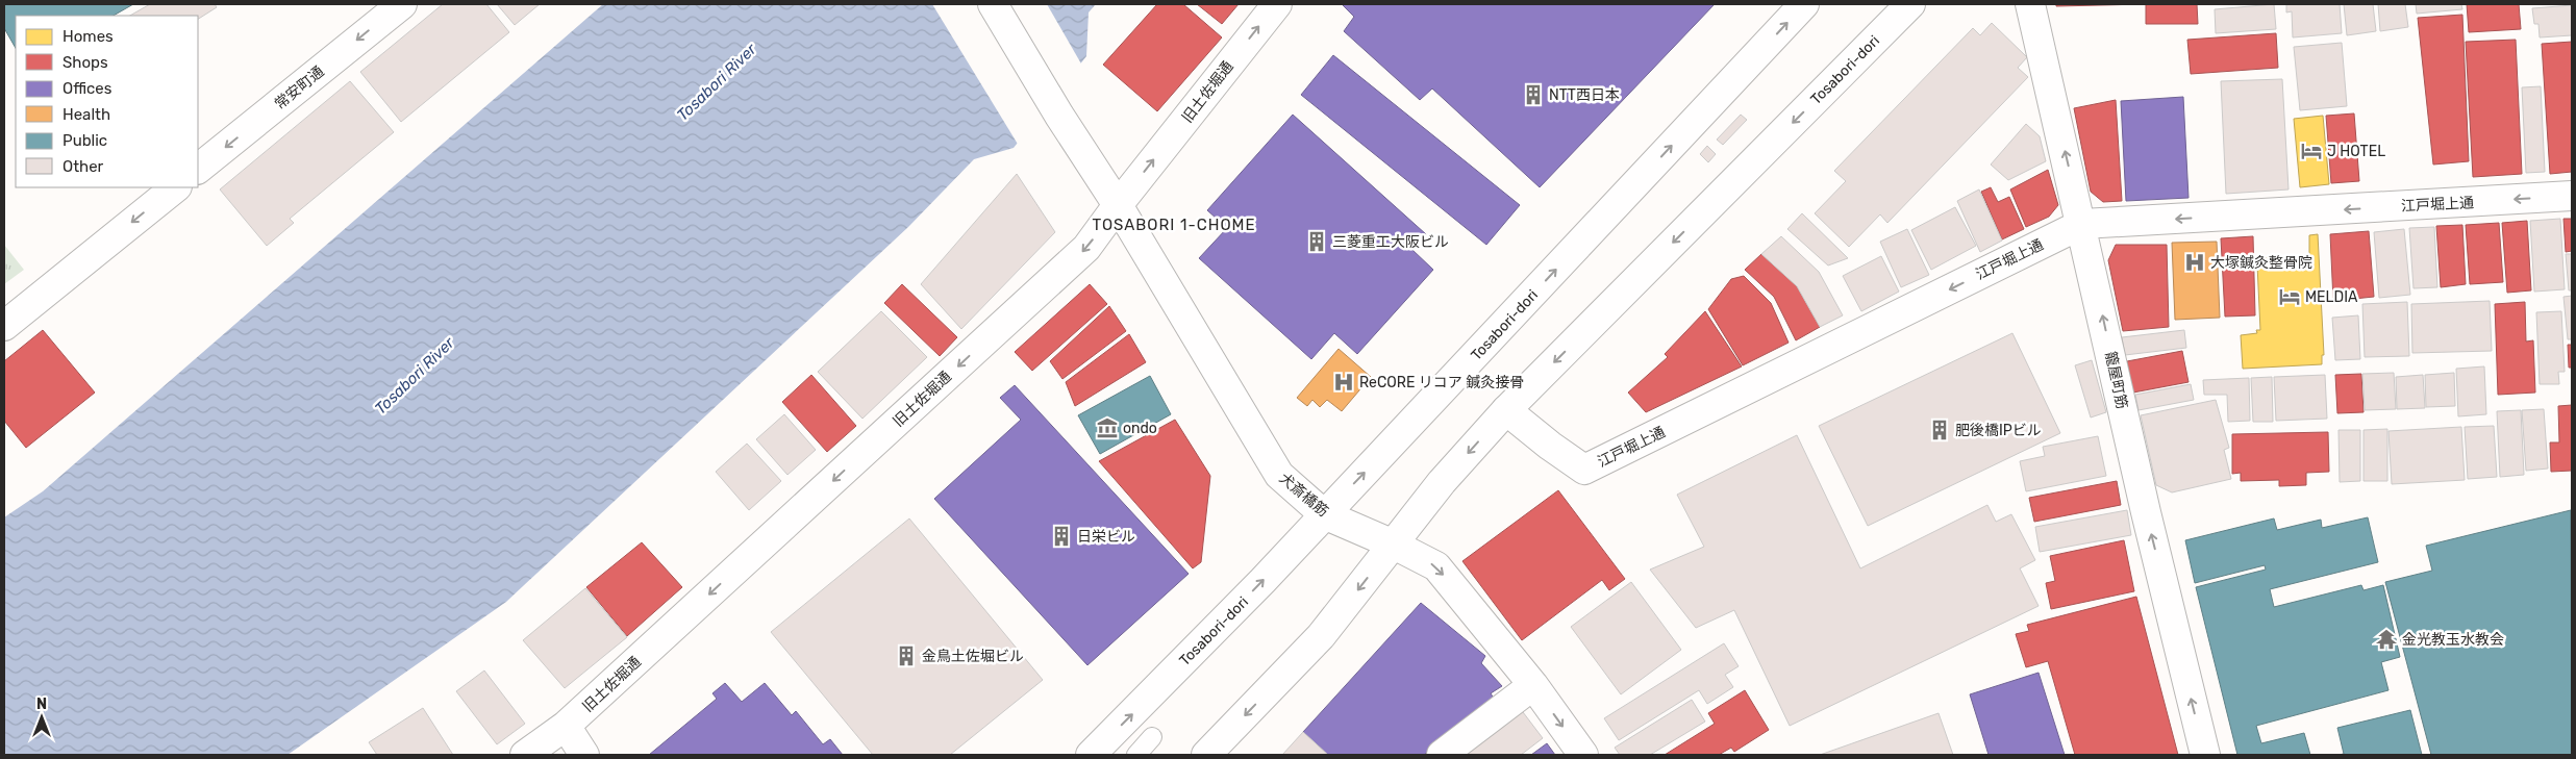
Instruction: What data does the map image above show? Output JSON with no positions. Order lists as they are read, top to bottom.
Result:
{
  "streets": {
    "street": [
      "Tosabori-dori",
      "常安町通",
      "旧土佐堀通",
      "江戸堀上通",
      "籠屋町筋",
      "犬斎橋筋"
    ]
  },
  "crossings": [
    ["Tosabori-dori", "江戸堀上通"],
    ["Tosabori-dori", "犬斎橋筋"],
    ["旧土佐堀通", "犬斎橋筋"],
    ["江戸堀上通", "籠屋町筋"]
  ],
  "one_way": ["常安町通", "江戸堀上通", "籠屋町筋"],
  "districts": ["TOSABORI 1-CHOME"],
  "water": ["Tosabori River"],
  "places": {
    "building": [
      "NTT西日本",
      "三菱重工大阪ビル",
      "肥後橋IPビル",
      "日栄ビル",
      "金鳥土佐堀ビル"
    ],
    "hotel": ["J HOTEL", "MELDIA"],
    "hospital": ["大塚鍼灸整骨院", "ReCORE リコア 鍼灸接骨"],
    "museum": ["ondo"],
    "temple": ["金光教玉水教会"]
  },
  "legend": [
    "Homes",
    "Shops",
    "Offices",
    "Health",
    "Public",
    "Other"
  ],
  "north": "top"
}
